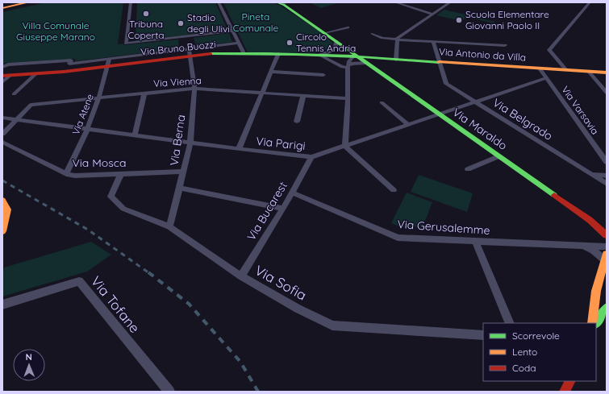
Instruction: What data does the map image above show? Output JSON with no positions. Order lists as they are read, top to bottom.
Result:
{
  "streets": {
    "street": [
      "Via Bruno Buozzi",
      "Via Antonio da Villa",
      "Via Vienna",
      "Via Varsavia",
      "Via Atene",
      "Via Belgrado",
      "Via Maraldo",
      "Via Berna",
      "Via Parigi",
      "Via Mosca",
      "Via Bucarest",
      "Via Gerusalemme",
      "Via Sofia",
      "Via Tofane"
    ]
  },
  "crossings": [
    ["Via Bruno Buozzi", "Via Antonio da Villa"],
    ["Via Bruno Buozzi", "Via Atene"],
    ["Via Bruno Buozzi", "Via Maraldo"],
    ["Via Bruno Buozzi", "Via Berna"],
    ["Via Antonio da Villa", "Via Varsavia"],
    ["Via Antonio da Villa", "Via Belgrado"],
    ["Via Antonio da Villa", "Via Maraldo"],
    ["Via Vienna", "Via Atene"],
    ["Via Vienna", "Via Berna"],
    ["Via Vienna", "Via Parigi"],
    ["Via Varsavia", "Via Parigi"],
    ["Via Atene", "Via Parigi"],
    ["Via Atene", "Via Mosca"],
    ["Via Belgrado", "Via Parigi"],
    ["Via Maraldo", "Via Parigi"],
    ["Via Berna", "Via Parigi"],
    ["Via Berna", "Via Mosca"],
    ["Via Berna", "Via Sofia"],
    ["Via Parigi", "Via Bucarest"],
    ["Via Mosca", "Via Sofia"],
    ["Via Bucarest", "Via Gerusalemme"],
    ["Via Bucarest", "Via Sofia"]
  ],
  "parks": ["Pineta Comunale", "Villa Comunale Giuseppe Marano"],
  "places": [
    "Tribuna Coperta",
    "Scuola Elementare Giovanni Paolo II",
    "Stadio degli Ulivi",
    "Circolo Tennis Andria"
  ],
  "legend": ["Scorrevole", "Lento", "Coda"],
  "north": "top"
}
